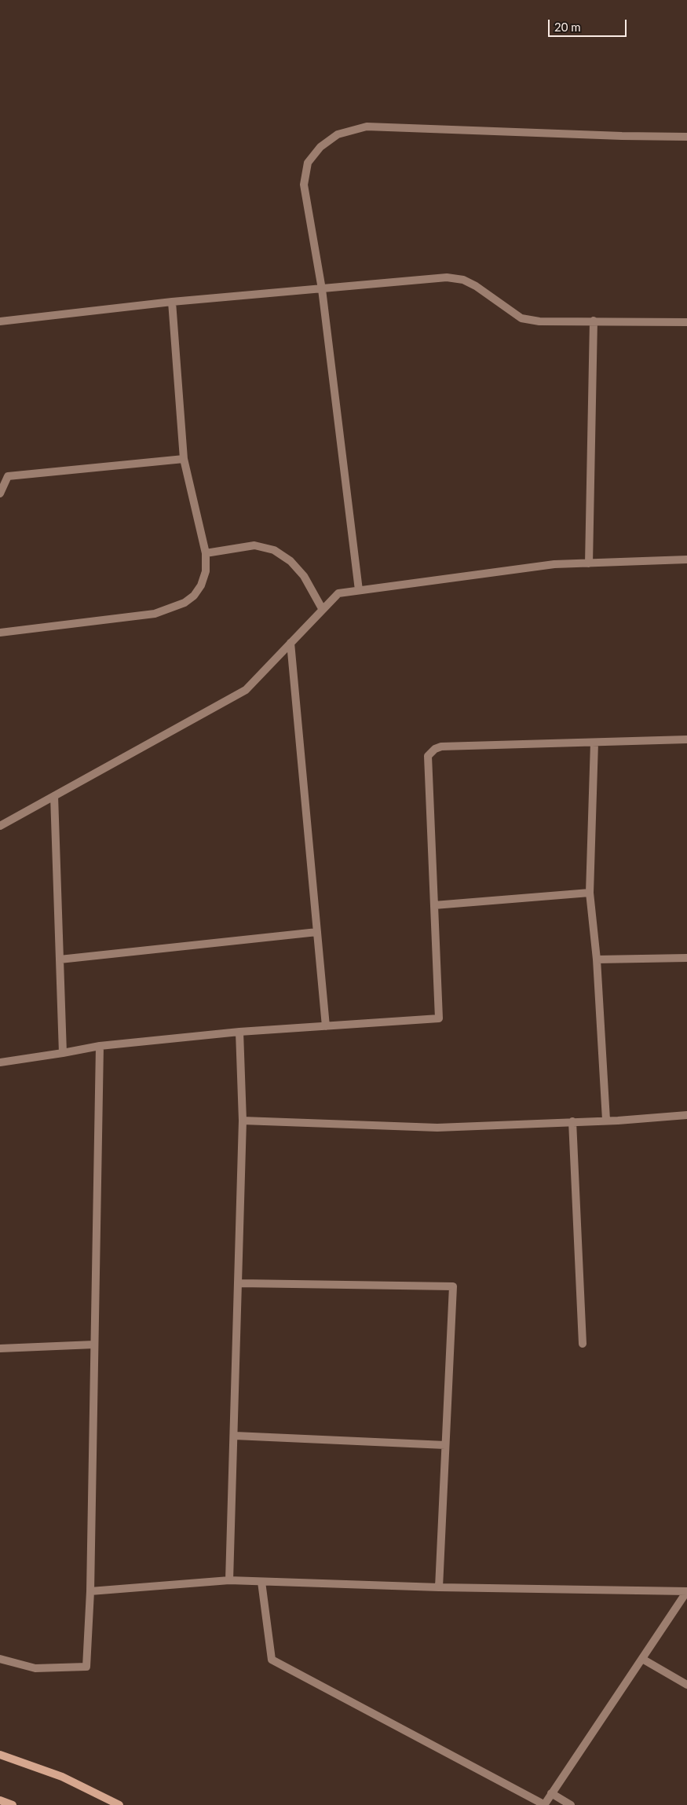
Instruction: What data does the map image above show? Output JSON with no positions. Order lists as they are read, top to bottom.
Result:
{
  "scale_bar": "20 m"
}
